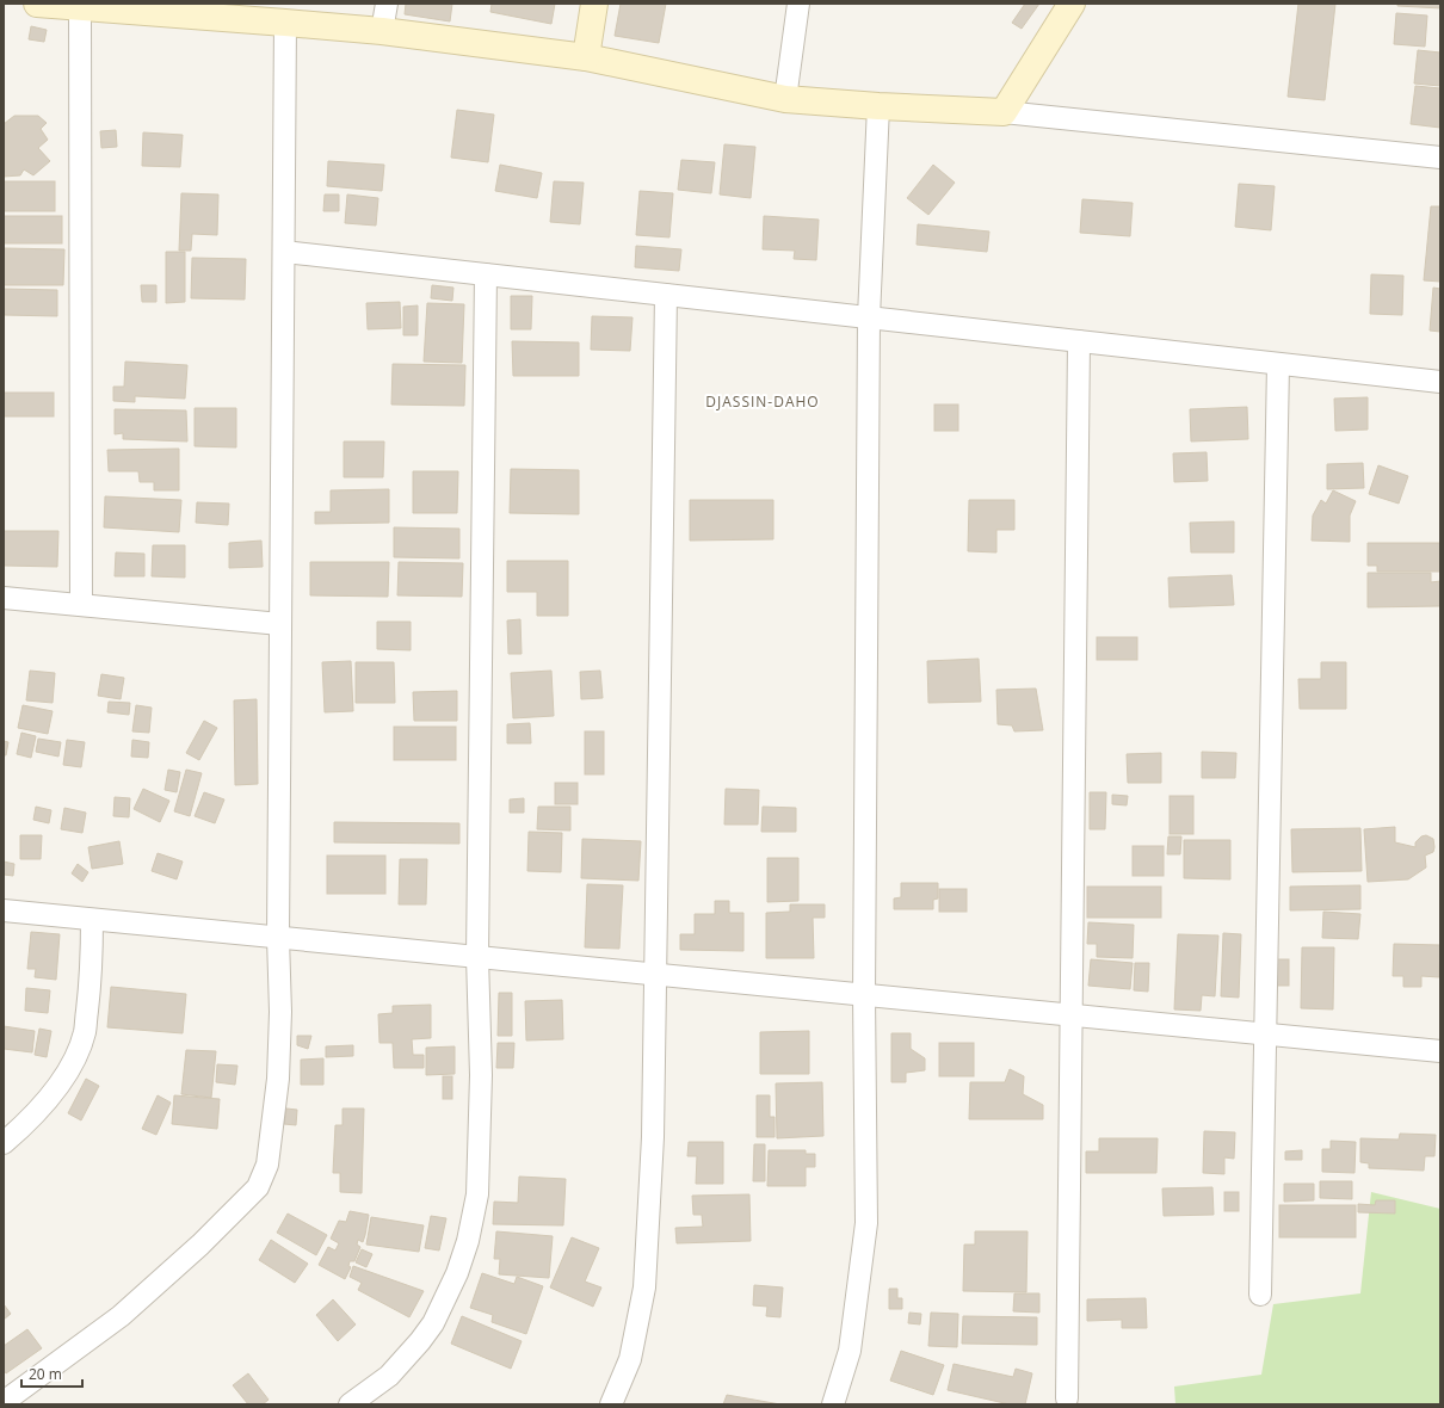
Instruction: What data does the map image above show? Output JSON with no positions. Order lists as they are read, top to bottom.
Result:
{
  "districts": ["DJASSIN-DAHO"],
  "scale_bar": "20 m"
}
